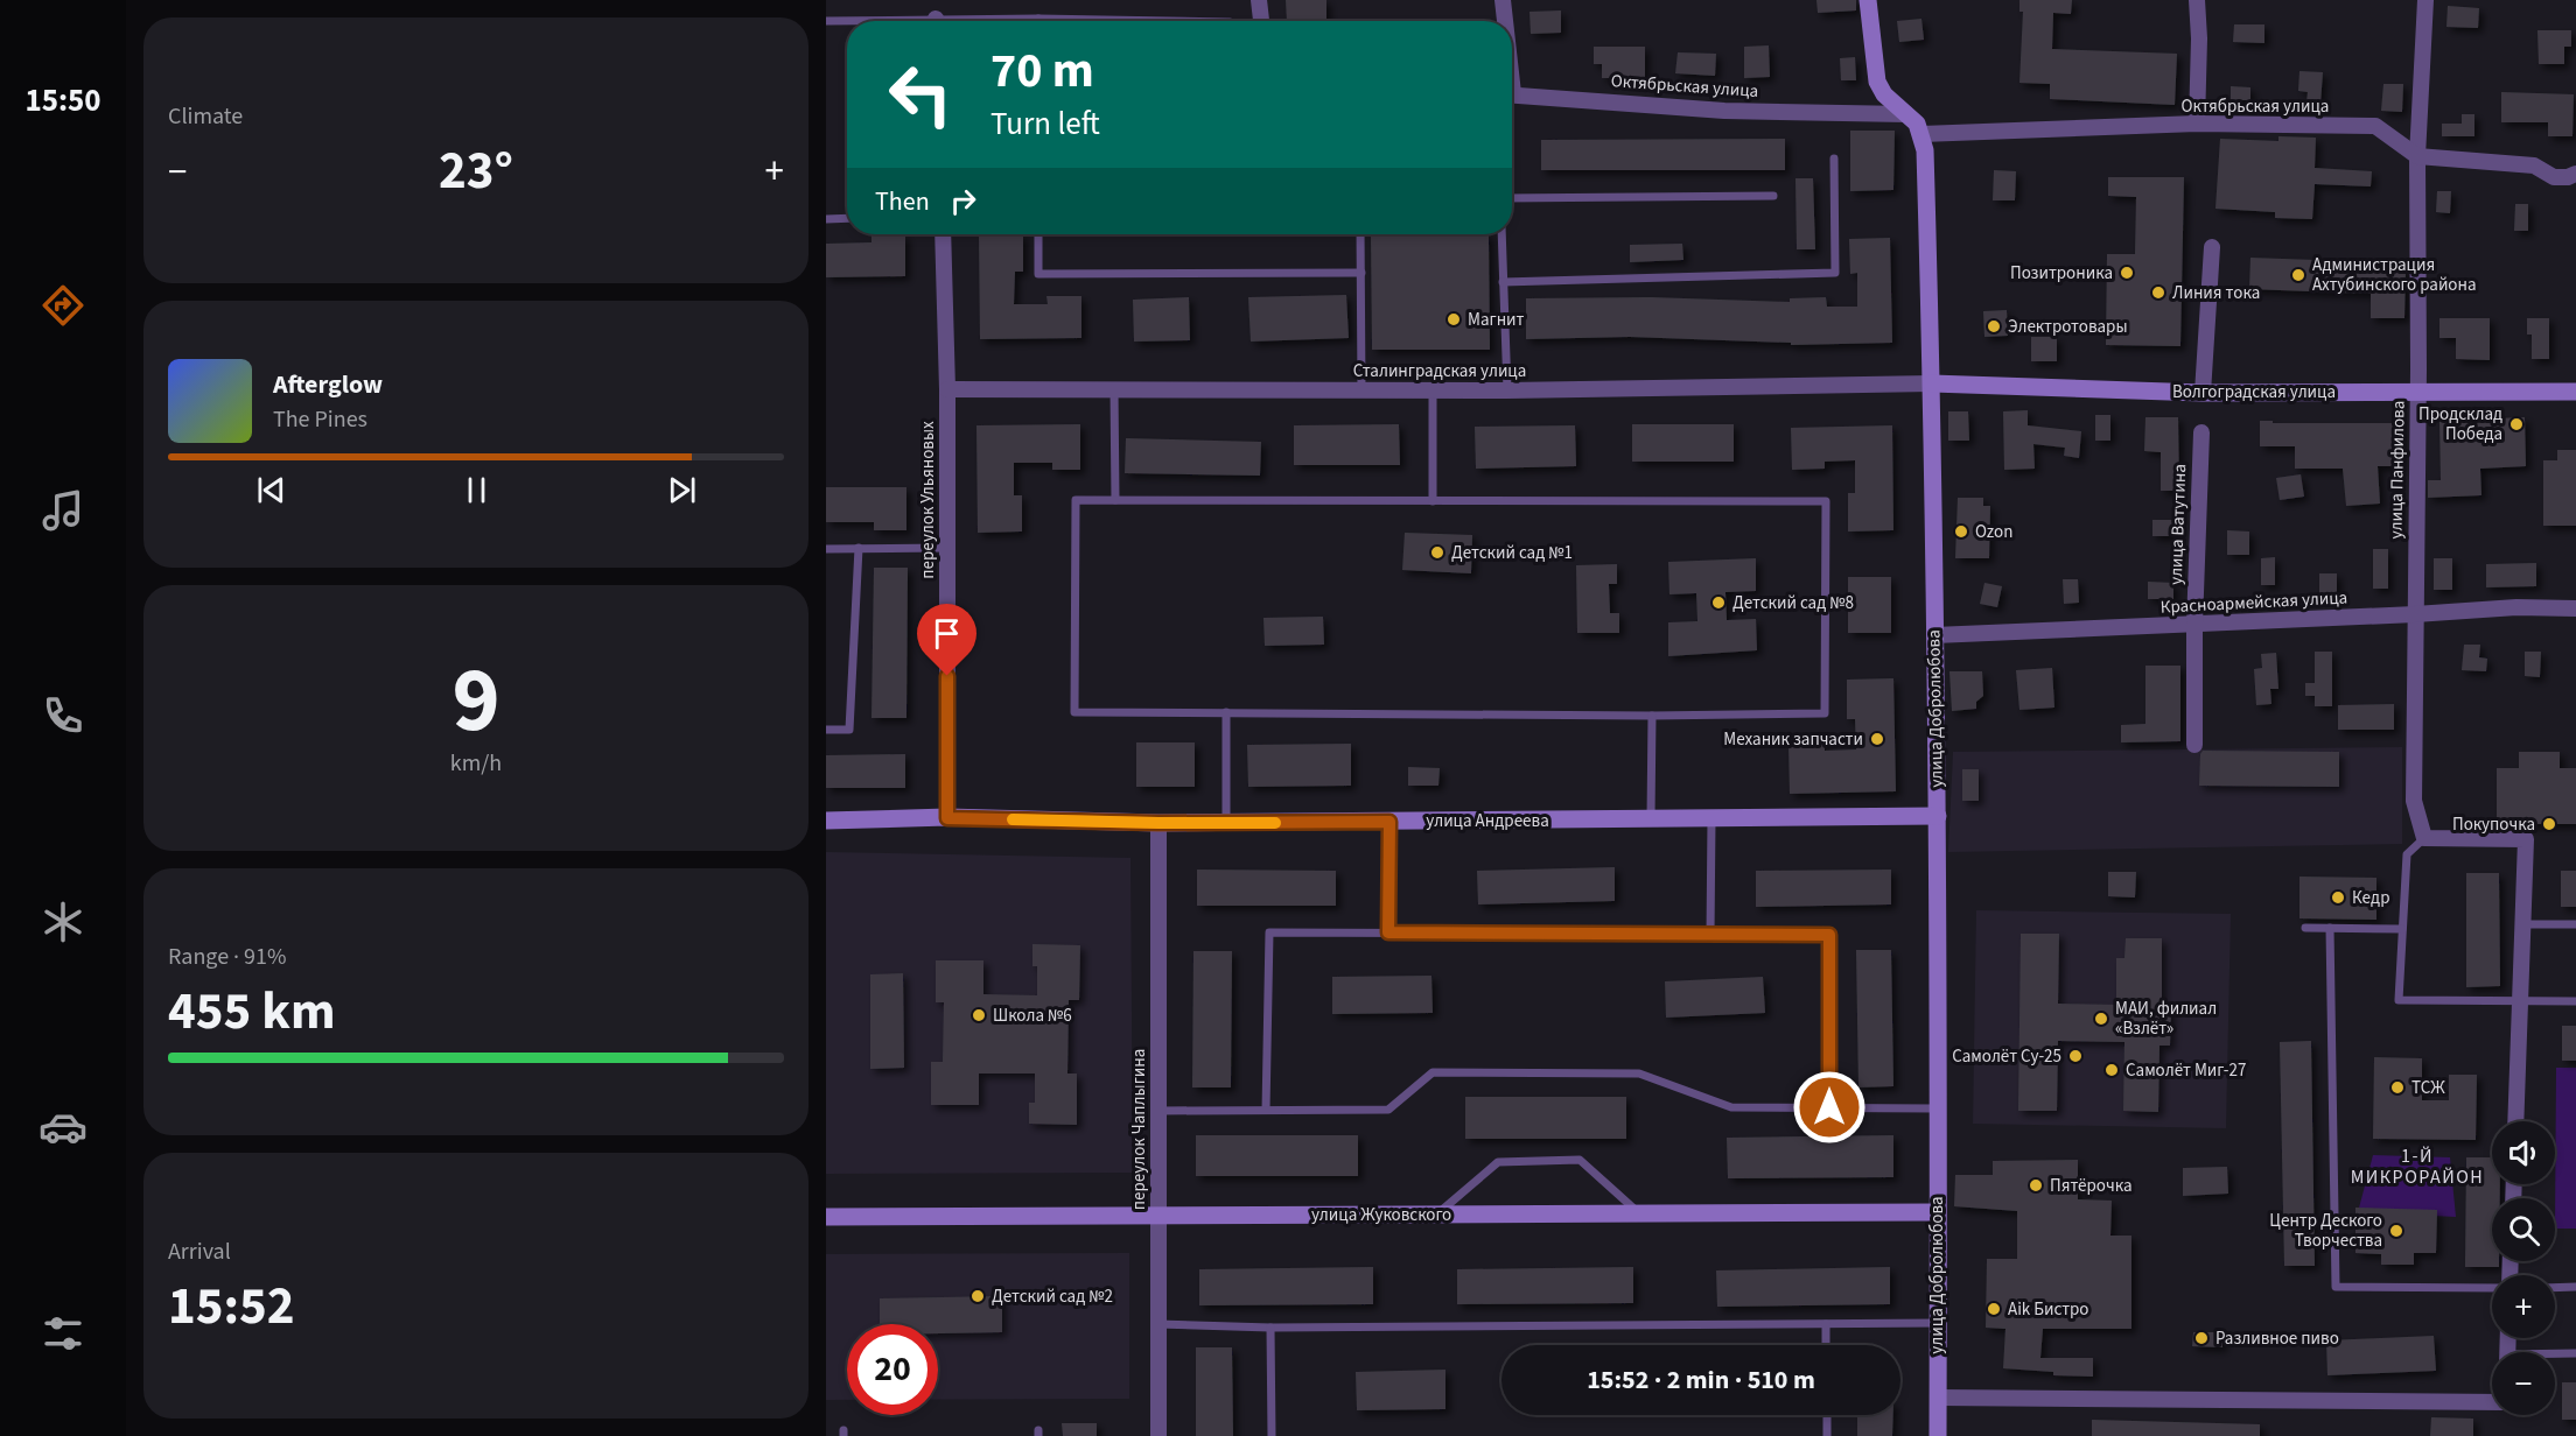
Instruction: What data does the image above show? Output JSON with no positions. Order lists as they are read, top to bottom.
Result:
{
  "streets": {
    "street": [
      "Октябрьская улица",
      "Сталинградская улица",
      "Волгоградская улица",
      "улица Панфилова",
      "переулок Ульяновых",
      "улица Ватутина",
      "Красноармейская улица",
      "улица Добролюбова",
      "улица Андреева",
      "переулок Чаплыгина",
      "улица Жуковского"
    ]
  },
  "crossings": [
    ["Октябрьская улица", "улица Панфилова"],
    ["Октябрьская улица", "улица Добролюбова"],
    ["Сталинградская улица", "Волгоградская улица"],
    ["Сталинградская улица", "переулок Ульяновых"],
    ["Сталинградская улица", "улица Добролюбова"],
    ["Волгоградская улица", "улица Панфилова"],
    ["Волгоградская улица", "улица Добролюбова"],
    ["улица Панфилова", "Красноармейская улица"],
    ["переулок Ульяновых", "улица Андреева"],
    ["улица Ватутина", "Красноармейская улица"],
    ["Красноармейская улица", "улица Добролюбова"],
    ["улица Добролюбова", "улица Андреева"],
    ["улица Добролюбова", "улица Жуковского"],
    ["улица Андреева", "переулок Чаплыгина"],
    ["переулок Чаплыгина", "улица Жуковского"]
  ],
  "districts": ["1-Й МИКРОРАЙОН"],
  "places": [
    "Позитроника",
    "Администрация Ахтубинского района",
    "Линия тока",
    "Магнит",
    "Электротовары",
    "Продсклад Победа",
    "Ozon",
    "Детский сад №1",
    "Детский сад №8",
    "Механик запчасти",
    "Покупочка",
    "Кедр",
    "Школа №6",
    "МАИ, филиал «Взлёт»",
    "Самолёт Су-25",
    "Самолёт Миг-27",
    "ТСЖ",
    "Пятёрочка",
    "Центр Деского Творчества",
    "Детский сад №2",
    "Aik Бистро",
    "Разливное пиво"
  ],
  "page": {
    "tabs": "15:50",
    "tile": [
      "Climate",
      ["9", "km/h"],
      ["Range · 91%", "455 km"],
      ["Arrival", "15:52"]
    ],
    "turn": ["70 m", "Turn left"],
    "heat": ["−", "23°", "+"],
    "then": "Then",
    "song": ["Afterglow", "The Pines"],
    "map_buttons": ["+", "−"],
    "limit": "20",
    "trip": "15:52 · 2 min · 510 m"
  }
}
